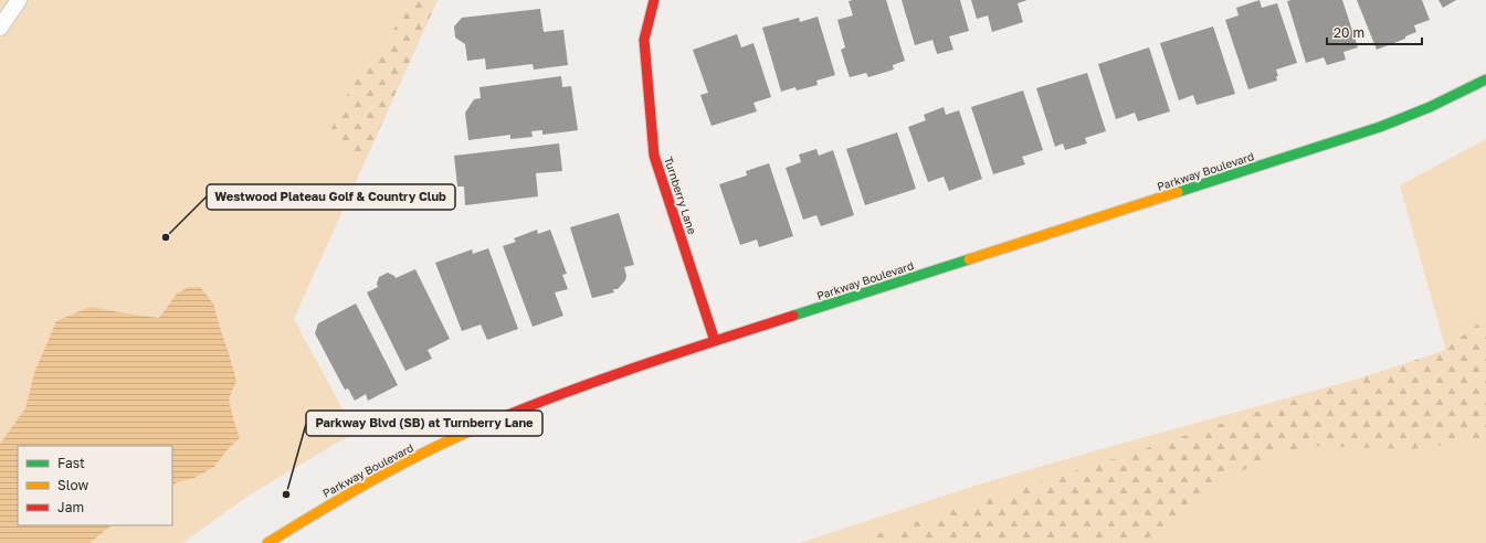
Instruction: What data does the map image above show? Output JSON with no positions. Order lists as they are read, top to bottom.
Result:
{
  "streets": {
    "street": ["Parkway Boulevard", "Turnberry Lane"]
  },
  "crossings": [
    ["Parkway Boulevard", "Turnberry Lane"]
  ],
  "places": ["Westwood Plateau Golf & Country Club", "Parkway Blvd (SB) at Turnberry Lane"],
  "legend": ["Fast", "Slow", "Jam"],
  "scale_bar": "20 m"
}
